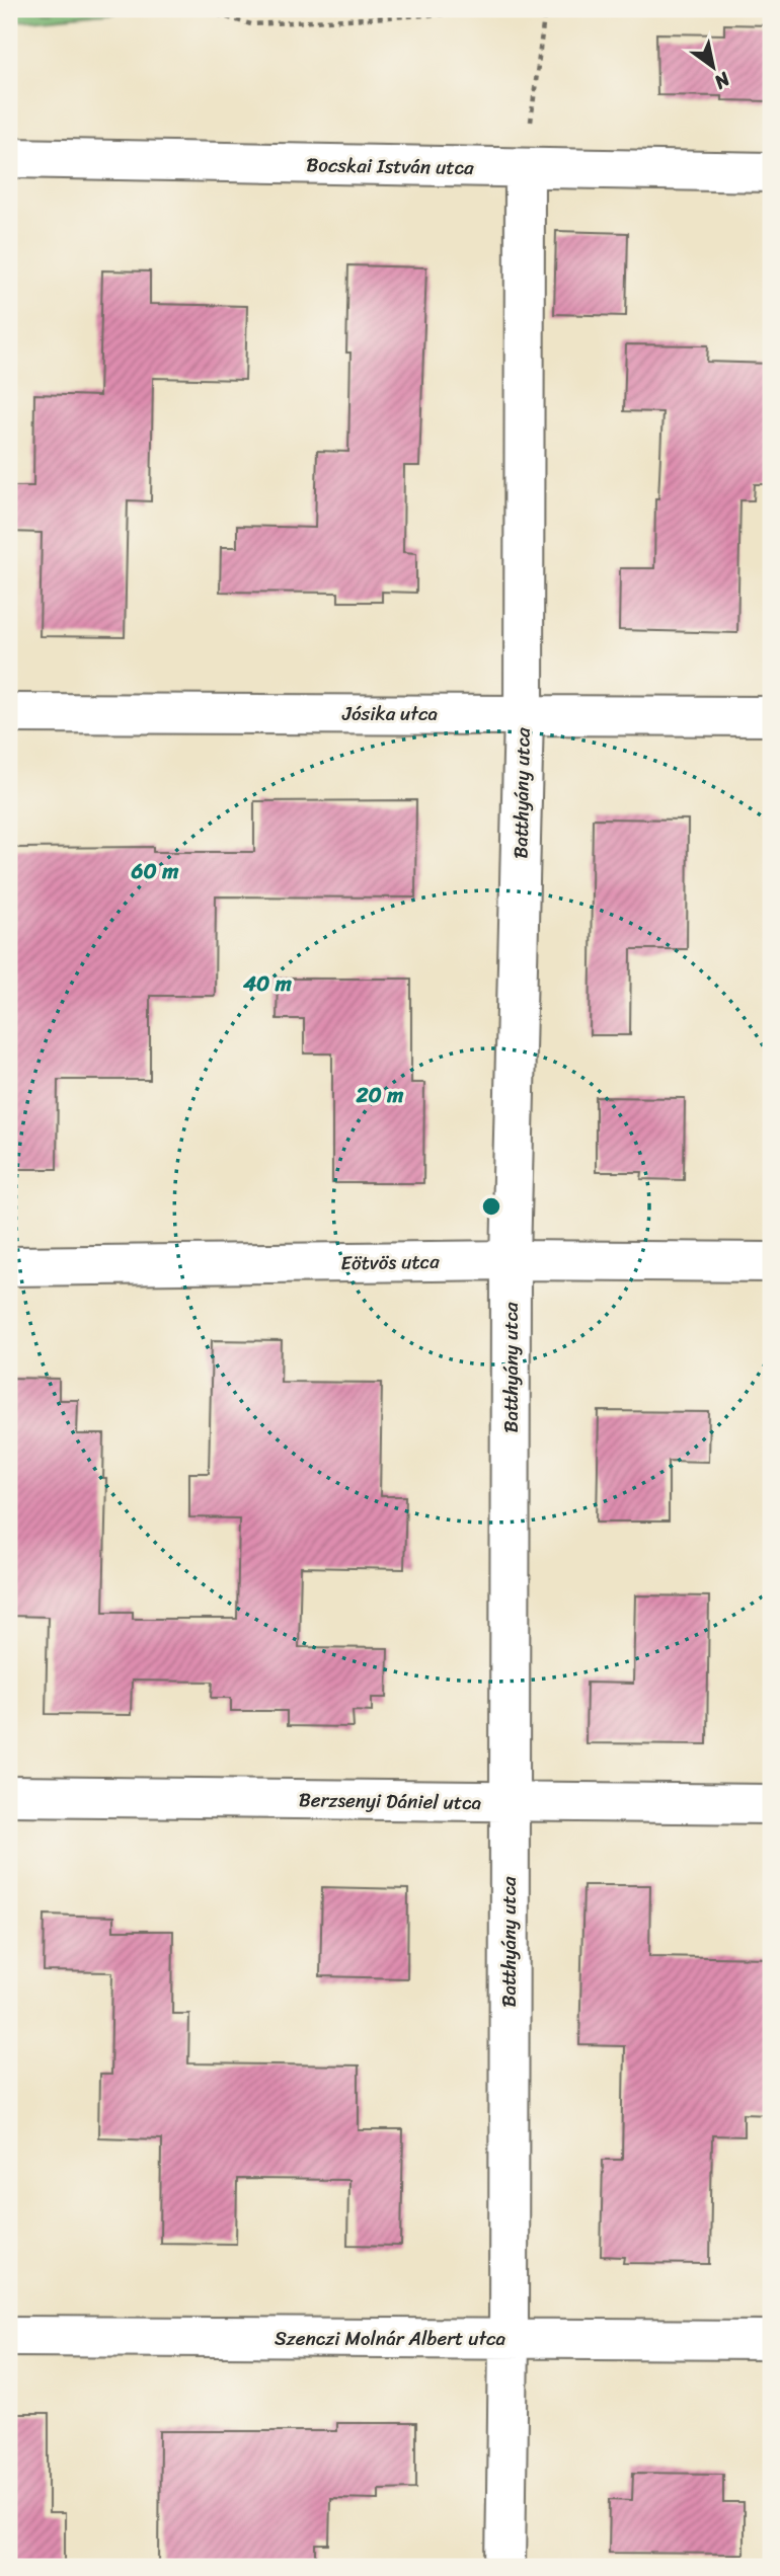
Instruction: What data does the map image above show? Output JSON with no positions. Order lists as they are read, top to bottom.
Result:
{
  "streets": {
    "street": [
      "Bocskai István utca",
      "Jósika utca",
      "Batthyány utca",
      "Eötvös utca",
      "Berzsenyi Dániel utca",
      "Szenczi Molnár Albert utca"
    ]
  },
  "crossings": [
    ["Bocskai István utca", "Batthyány utca"],
    ["Jósika utca", "Batthyány utca"],
    ["Batthyány utca", "Eötvös utca"],
    ["Batthyány utca", "Berzsenyi Dániel utca"],
    ["Batthyány utca", "Szenczi Molnár Albert utca"]
  ],
  "north": "bottom right",
  "rings": ["60 m", "40 m", "20 m"]
}
